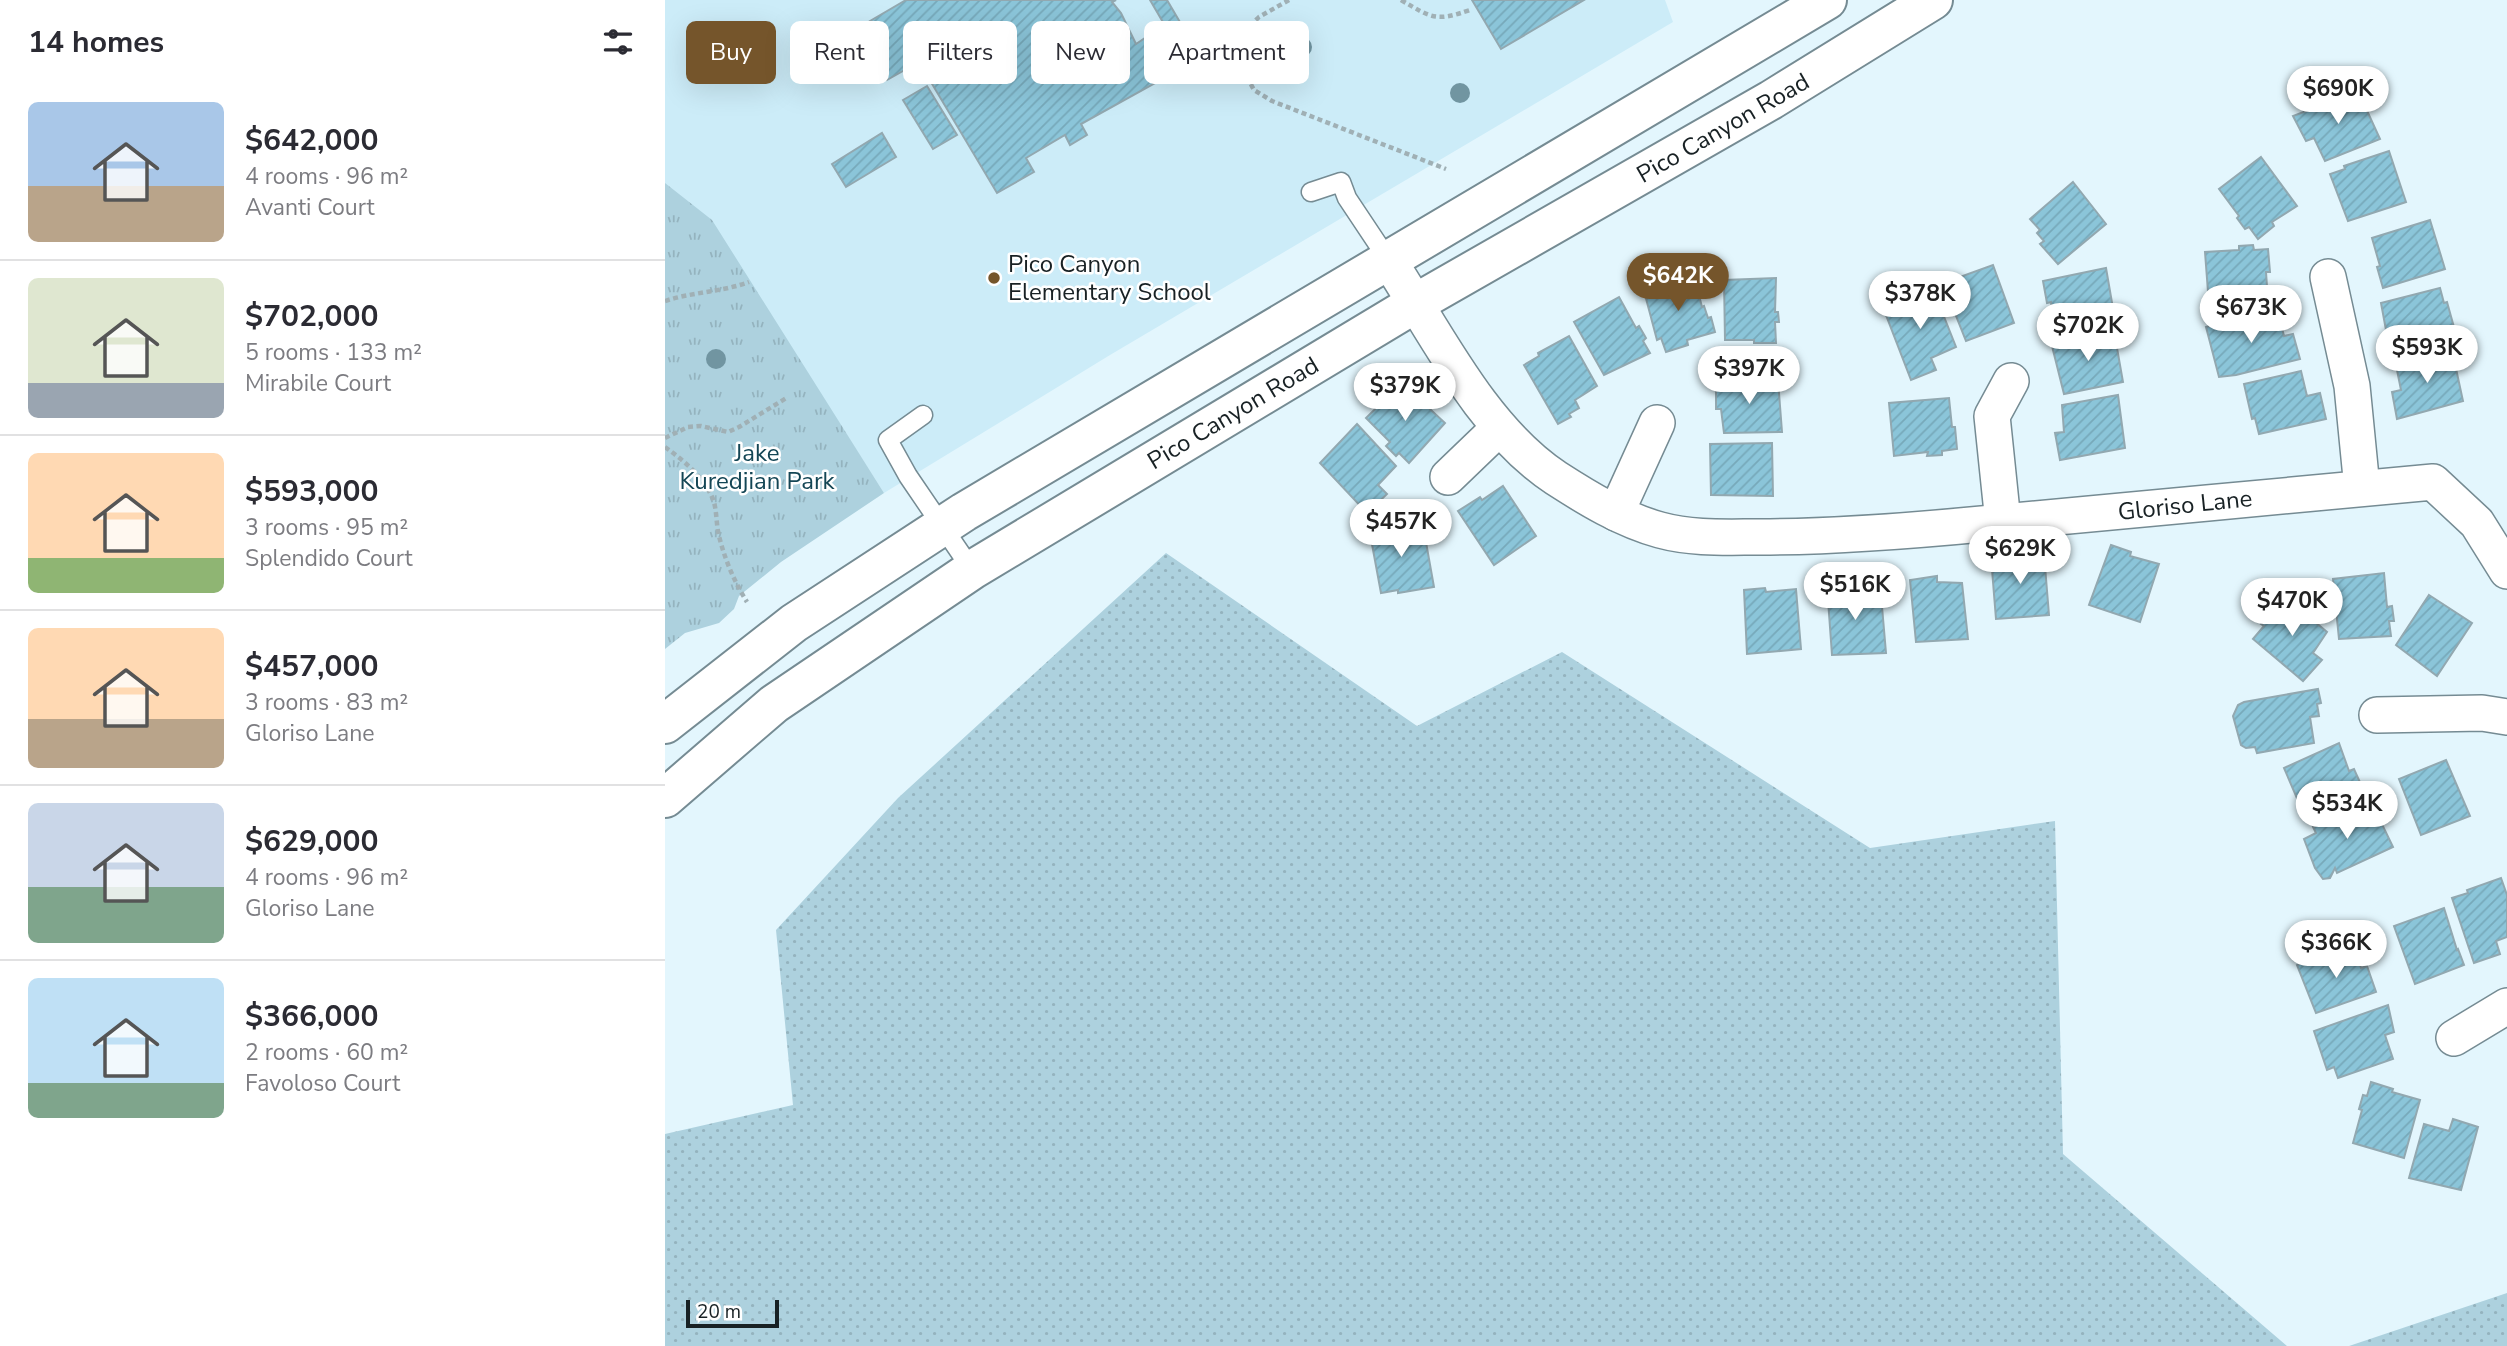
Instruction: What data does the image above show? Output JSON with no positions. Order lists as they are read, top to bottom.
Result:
{
  "streets": {
    "main road": ["Pico Canyon Road"],
    "street": ["Gloriso Lane"]
  },
  "crossings": [
    ["Pico Canyon Road", "Gloriso Lane"]
  ],
  "parks": ["Jake Kuredjian Park"],
  "places": ["Pico Canyon Elementary School"],
  "scale_bar": "20 m",
  "page": {
    "heading": "14 homes",
    "chip": [
      "Buy",
      "Rent",
      "Filters",
      "New",
      "Apartment"
    ],
    "price": [
      "$690K",
      "$642K",
      "$378K",
      "$673K",
      "$702K",
      "$593K",
      "$397K",
      "$379K",
      "$457K",
      "$629K",
      "$516K",
      "$470K",
      "$534K",
      "$366K"
    ],
    "list": [
      {
        "name": "$642,000",
        "note": "4 rooms · 96 m² · Avanti Court"
      },
      {
        "name": "$702,000",
        "note": "5 rooms · 133 m² · Mirabile Court"
      },
      {
        "name": "$593,000",
        "note": "3 rooms · 95 m² · Splendido Court"
      },
      {
        "name": "$457,000",
        "note": "3 rooms · 83 m² · Gloriso Lane"
      },
      {
        "name": "$629,000",
        "note": "4 rooms · 96 m² · Gloriso Lane"
      },
      {
        "name": "$366,000",
        "note": "2 rooms · 60 m² · Favoloso Court"
      }
    ],
    "scale": "20 m"
  }
}
